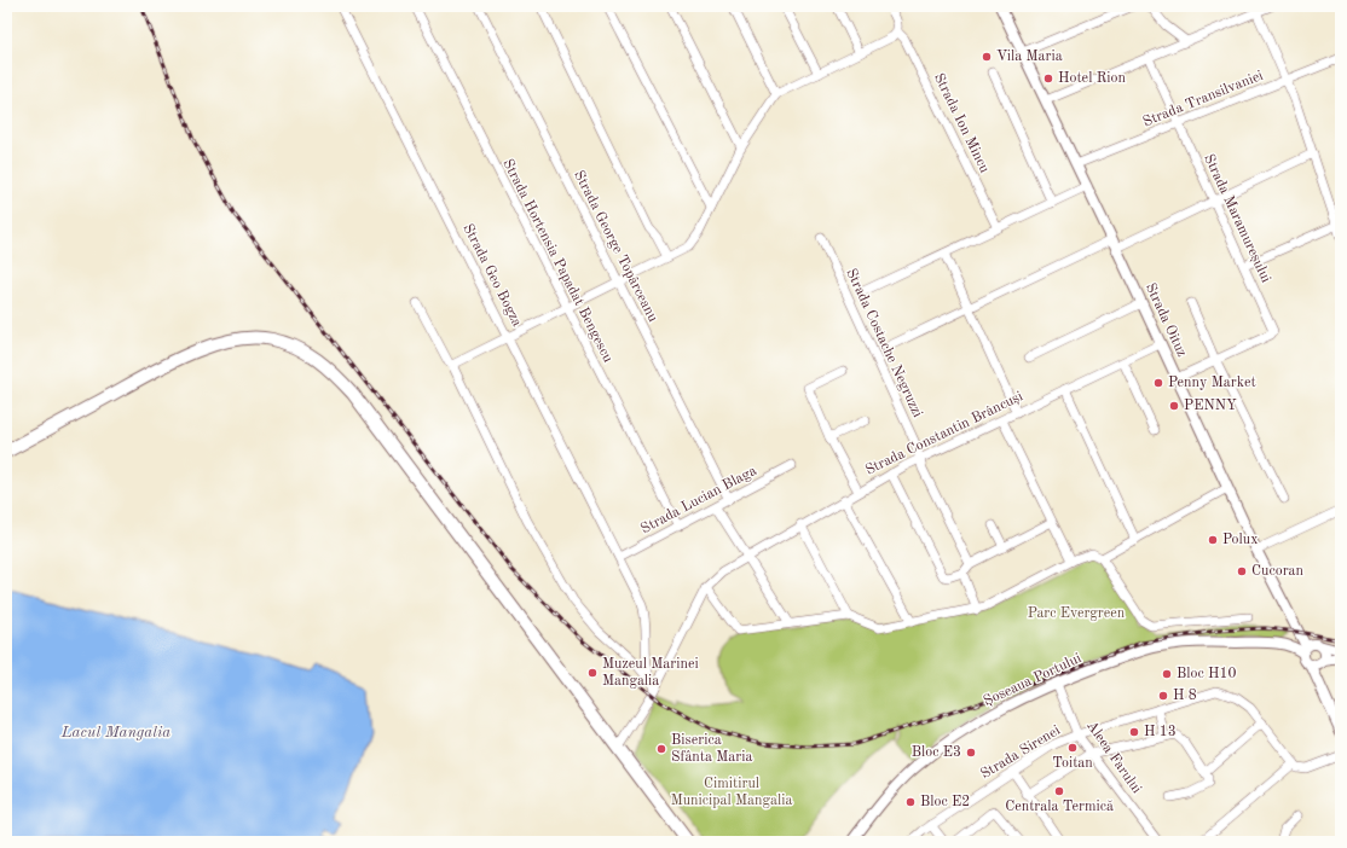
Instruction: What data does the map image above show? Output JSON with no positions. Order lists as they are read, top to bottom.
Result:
{
  "streets": {
    "main road": ["Strada Oituz", "Șoseaua Portului"],
    "street": [
      "Strada Transilvaniei",
      "Strada Ion Mincu",
      "Strada Maramureșului",
      "Strada George Topârceanu",
      "Strada Hortensia Papadat Bengescu",
      "Strada Geo Bogza",
      "Strada Costache Negruzzi",
      "Strada Constantin Brâncuși",
      "Strada Lucian Blaga",
      "Strada Sirenei",
      "Aleea Farului"
    ]
  },
  "crossings": [
    ["Strada Transilvaniei", "Strada Maramureșului"],
    ["Strada Transilvaniei", "Strada Oituz"],
    ["Strada Maramureșului", "Strada Oituz"],
    ["Strada George Topârceanu", "Strada Lucian Blaga"],
    ["Strada Hortensia Papadat Bengescu", "Strada Lucian Blaga"],
    ["Strada Geo Bogza", "Strada Lucian Blaga"],
    ["Strada Oituz", "Strada Constantin Brâncuși"],
    ["Strada Oituz", "Șoseaua Portului"],
    ["Strada Costache Negruzzi", "Strada Constantin Brâncuși"],
    ["Șoseaua Portului", "Aleea Farului"],
    ["Strada Sirenei", "Aleea Farului"]
  ],
  "water": ["Lacul Mangalia"],
  "parks": ["Parc Evergreen", "Cimitirul Municipal Mangalia"],
  "places": [
    "Vila Maria",
    "Hotel Rion",
    "Penny Market",
    "PENNY",
    "Polux",
    "Cucoran",
    "Muzeul Marinei Mangalia",
    "Bloc H10",
    "H 8",
    "H 13",
    "Toitan",
    "Biserica Sfânta Maria",
    "Bloc E3",
    "Centrala Termică",
    "Bloc E2"
  ]
}
